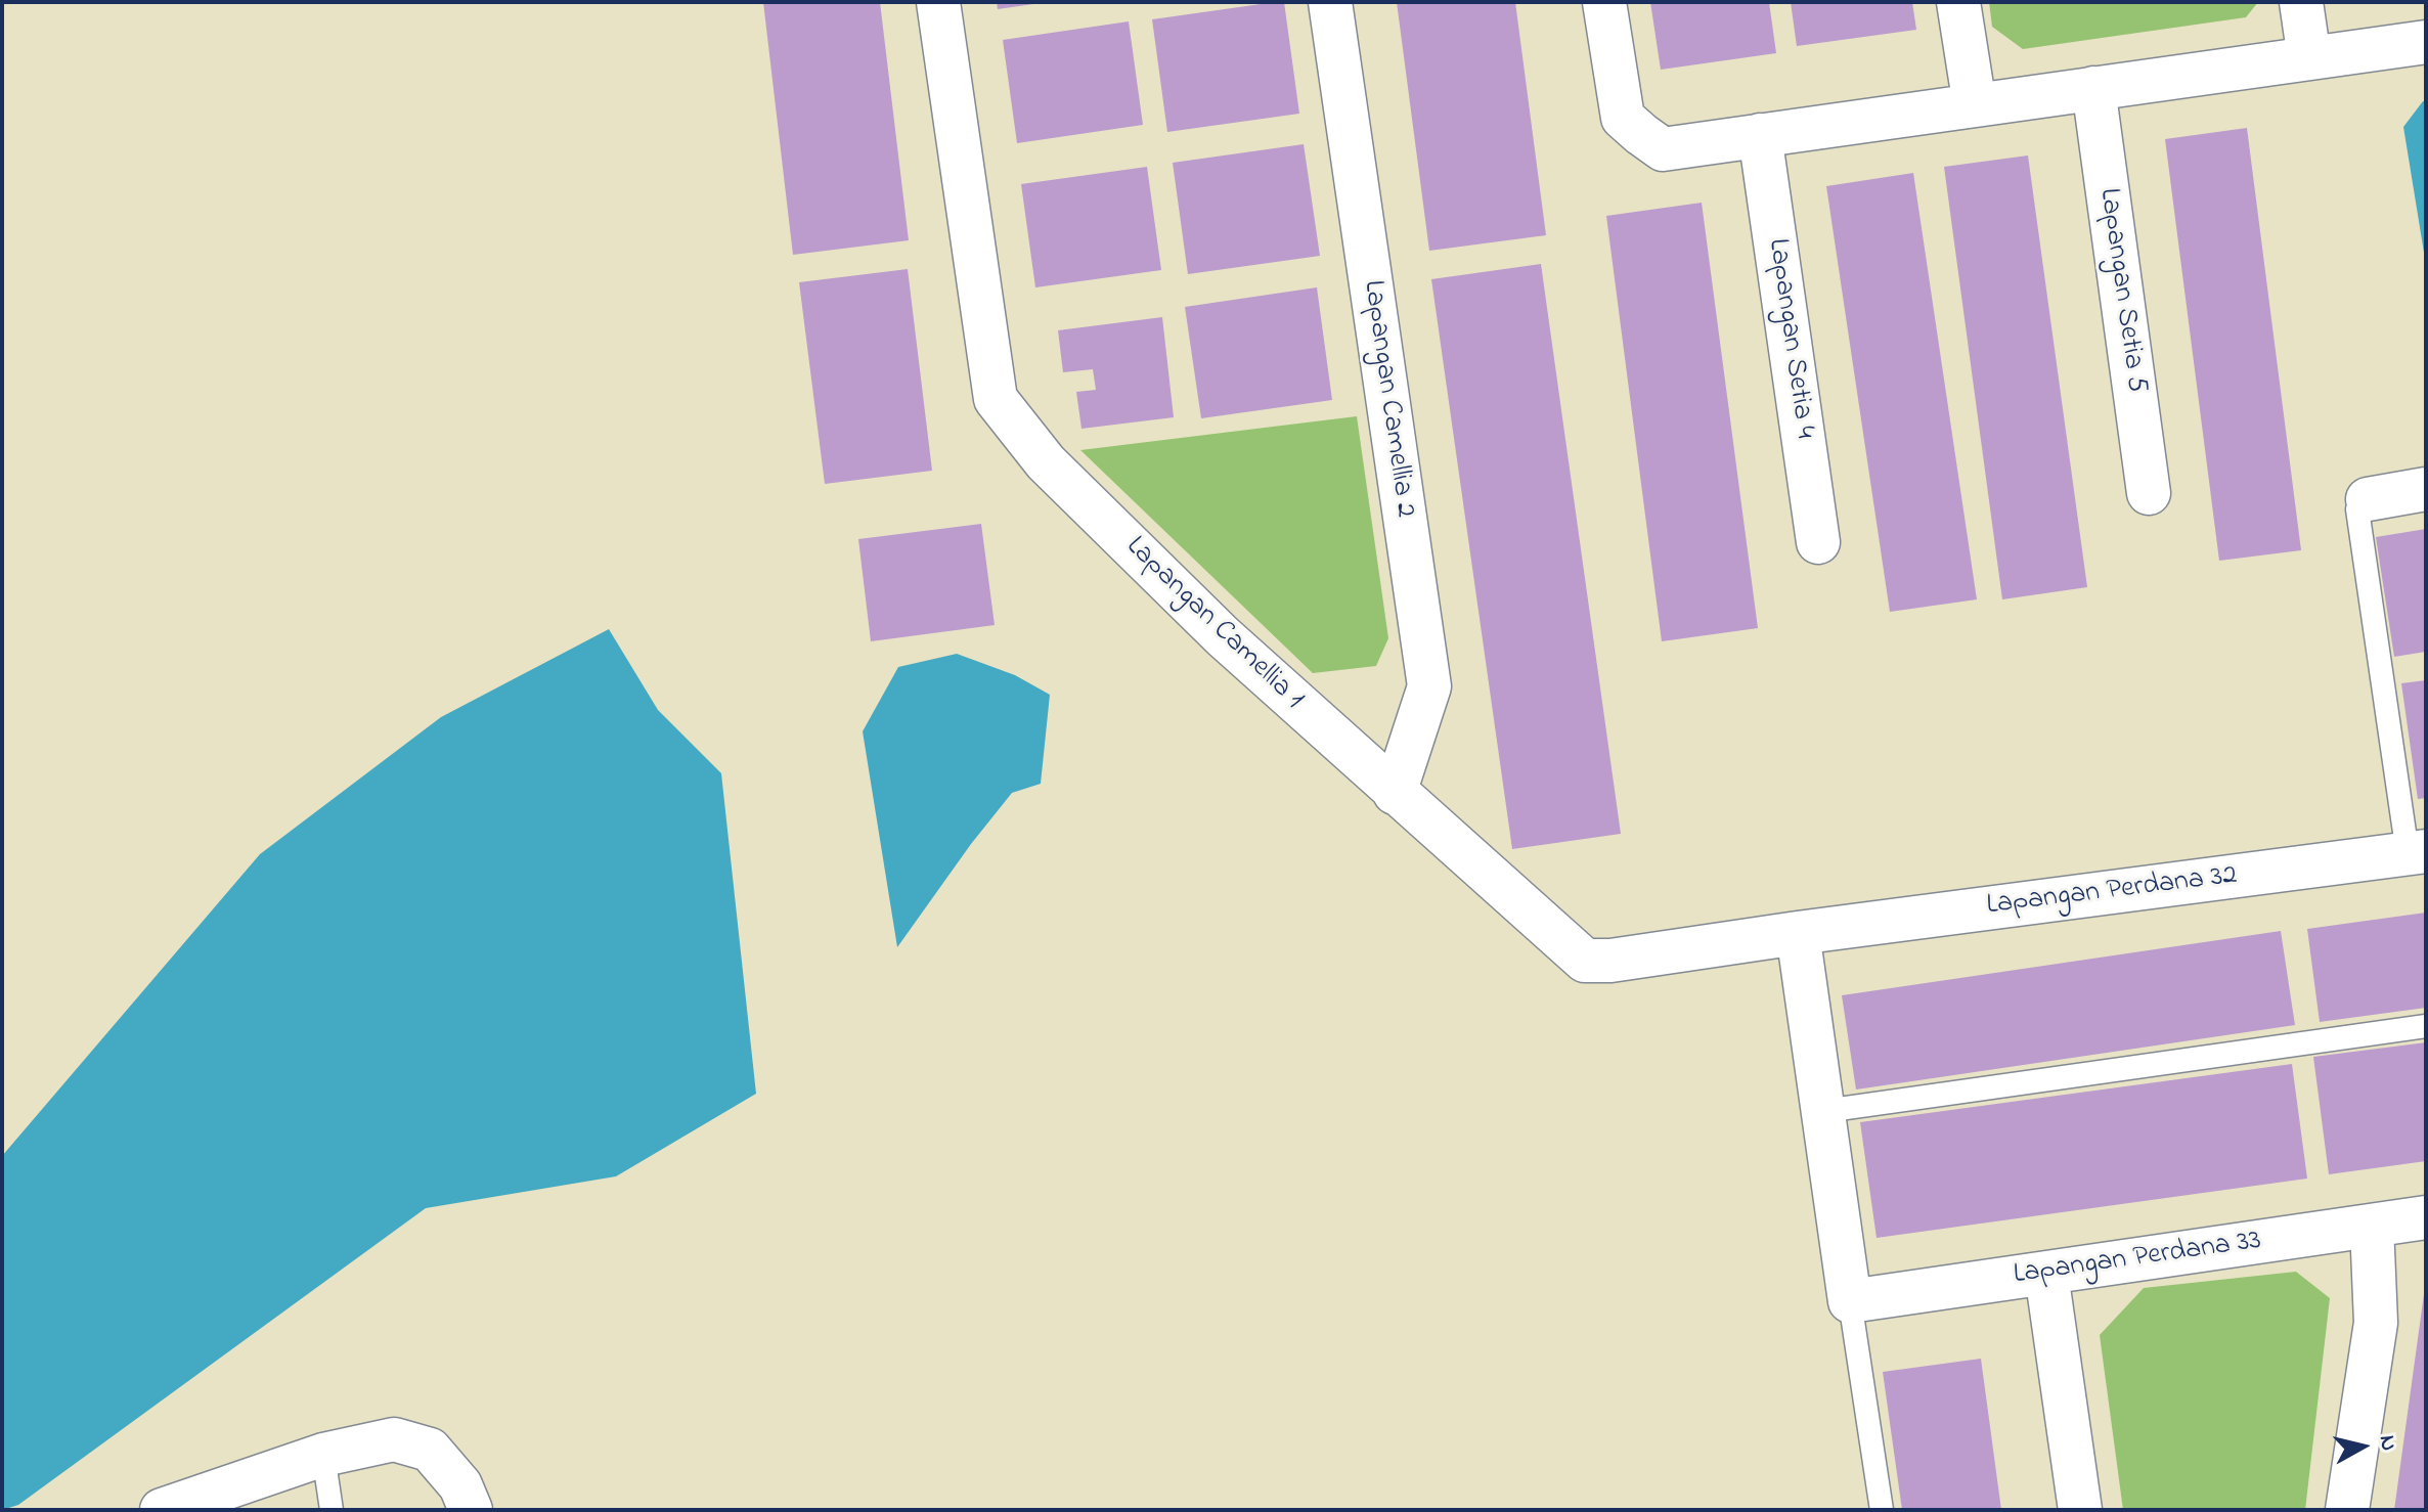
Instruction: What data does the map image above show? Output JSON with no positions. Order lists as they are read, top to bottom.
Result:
{
  "streets": {
    "street": [
      "Lapangan Setia 5",
      "Lapangan Setia 4",
      "Lapangan Camellia 2",
      "Lapangan Camellia 1",
      "Lapangan Perdana 32",
      "Lapangan Perdana 33"
    ]
  },
  "crossings": [
    ["Lapangan Camellia 2", "Lapangan Camellia 1"],
    ["Lapangan Camellia 1", "Lapangan Perdana 32"]
  ],
  "north": "right"
}
